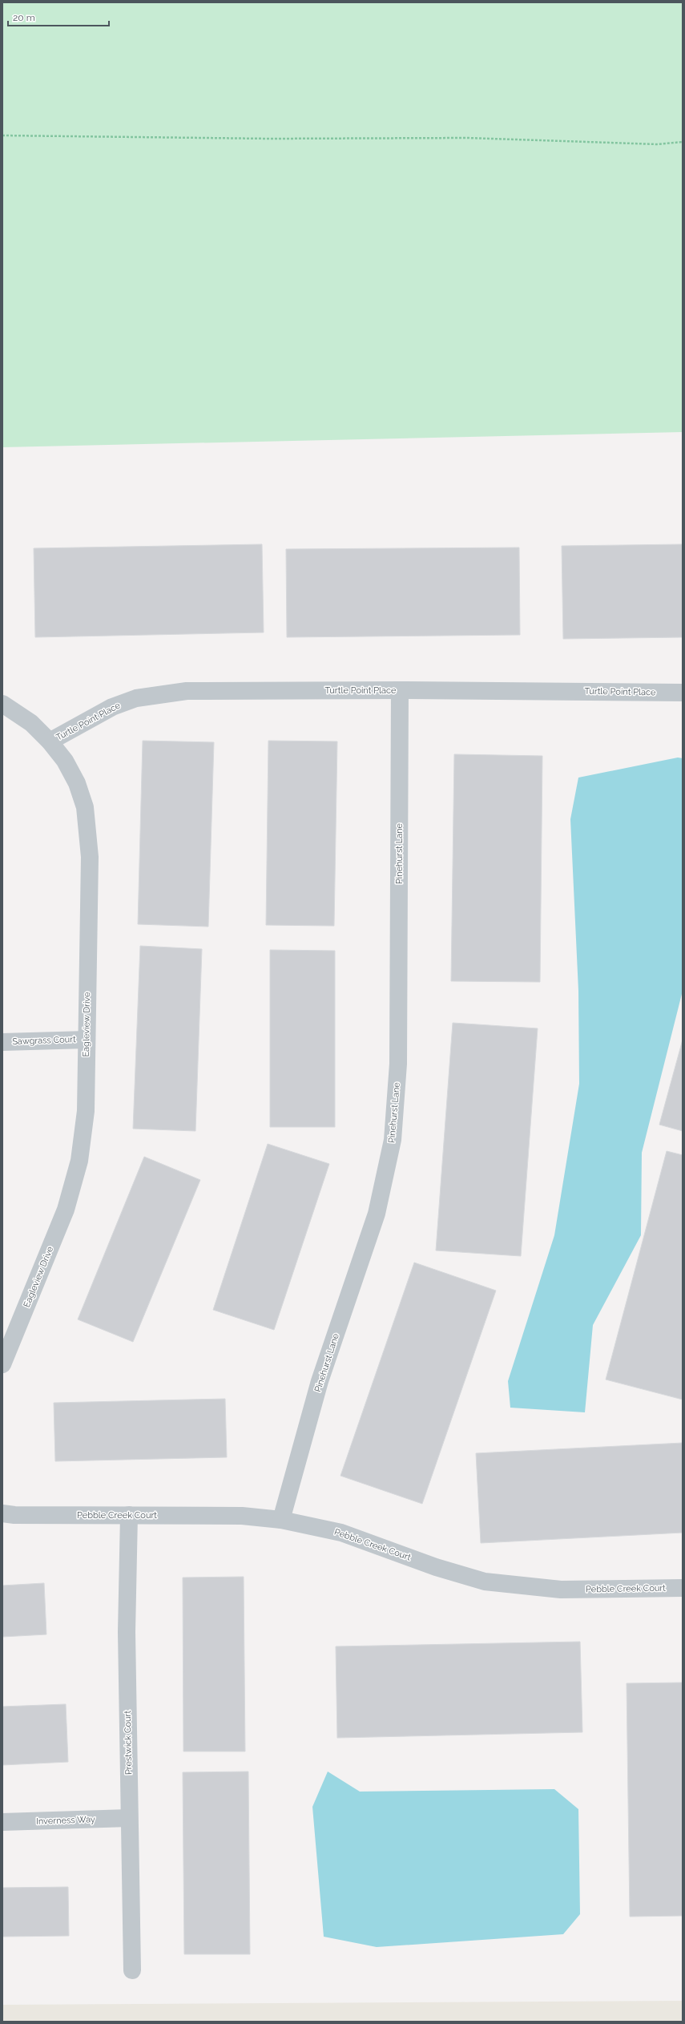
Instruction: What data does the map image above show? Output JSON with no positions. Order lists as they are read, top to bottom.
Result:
{
  "streets": {
    "street": [
      "Turtle Point Place",
      "Pinehurst Lane",
      "Eagleview Drive",
      "Sawgrass Court",
      "Pebble Creek Court",
      "Prestwick Court",
      "Inverness Way"
    ]
  },
  "crossings": [
    ["Turtle Point Place", "Pinehurst Lane"],
    ["Turtle Point Place", "Eagleview Drive"],
    ["Pinehurst Lane", "Pebble Creek Court"],
    ["Eagleview Drive", "Sawgrass Court"],
    ["Pebble Creek Court", "Prestwick Court"],
    ["Prestwick Court", "Inverness Way"]
  ],
  "scale_bar": "20 m"
}
